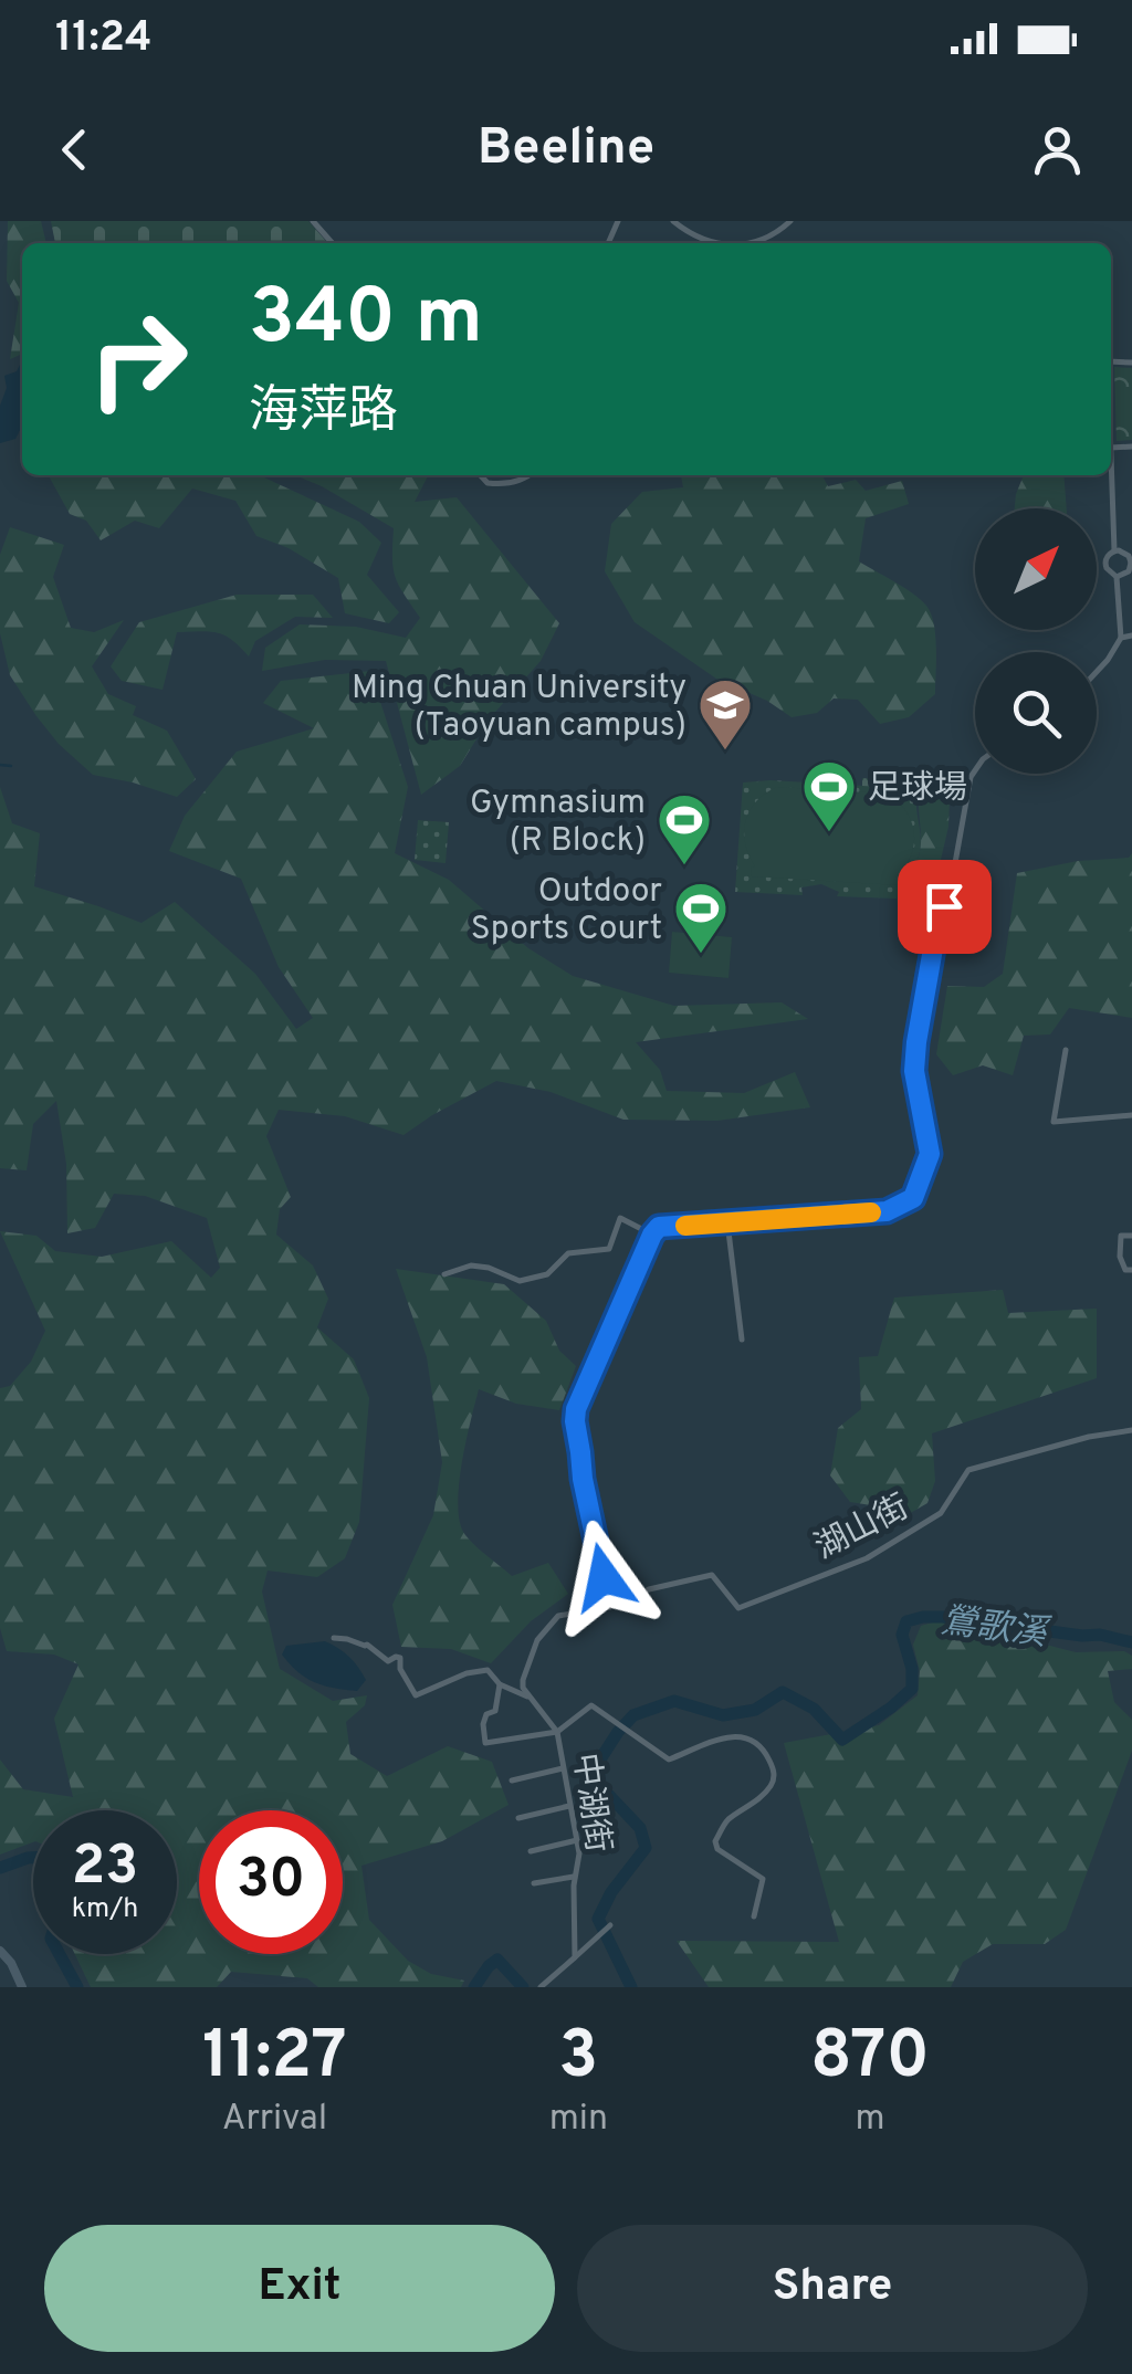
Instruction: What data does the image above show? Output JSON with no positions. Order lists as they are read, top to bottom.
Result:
{
  "streets": {
    "street": ["湖山街", "中湖街"]
  },
  "water": ["鶯歌溪"],
  "places": {
    "school or university": ["Ming Chuan University (Taoyuan campus)"],
    "sports": ["足球場", "Gymnasium (R Block)", "Outdoor Sports Court"]
  },
  "north": "top right",
  "page": {
    "status": "11:24",
    "header": "Beeline",
    "turn": ["340 m", "海萍路"],
    "speed": "23 km/h",
    "limit": "30",
    "eta": [
      "11:27",
      "Arrival",
      "3",
      "min",
      "870",
      "m"
    ],
    "buttons": ["Exit", "Share"]
  }
}
